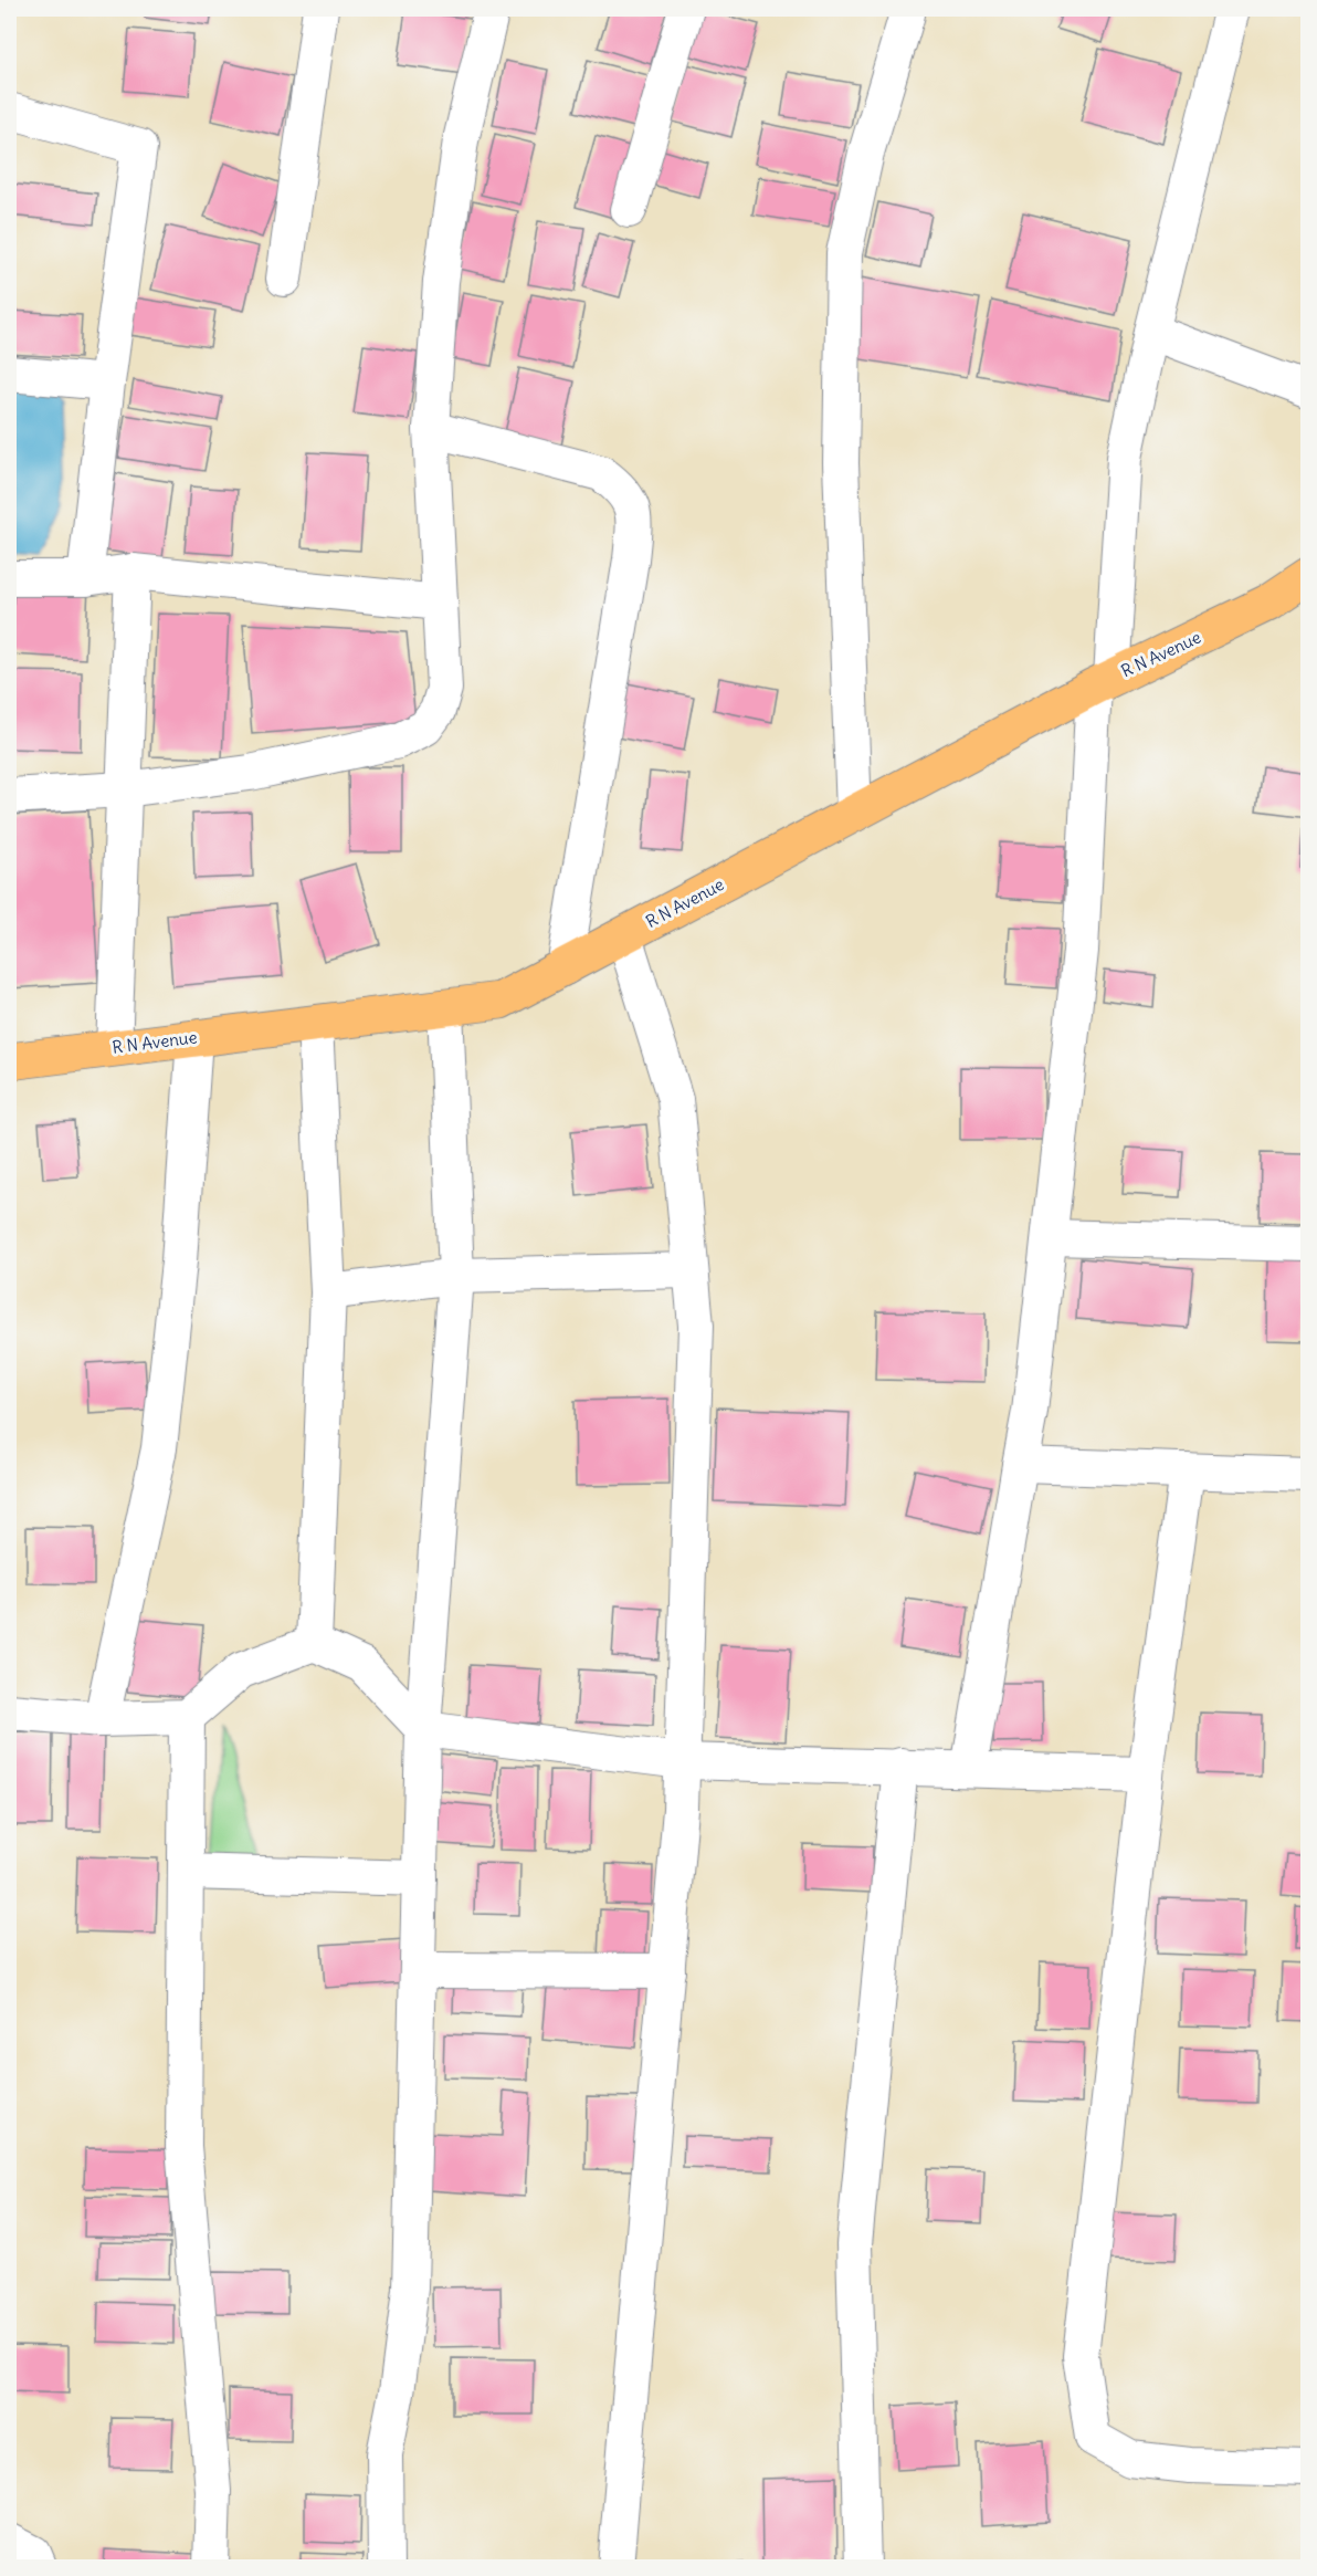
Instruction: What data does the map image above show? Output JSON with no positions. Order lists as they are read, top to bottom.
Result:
{
  "streets": {
    "main road": ["R N Avenue"]
  }
}
